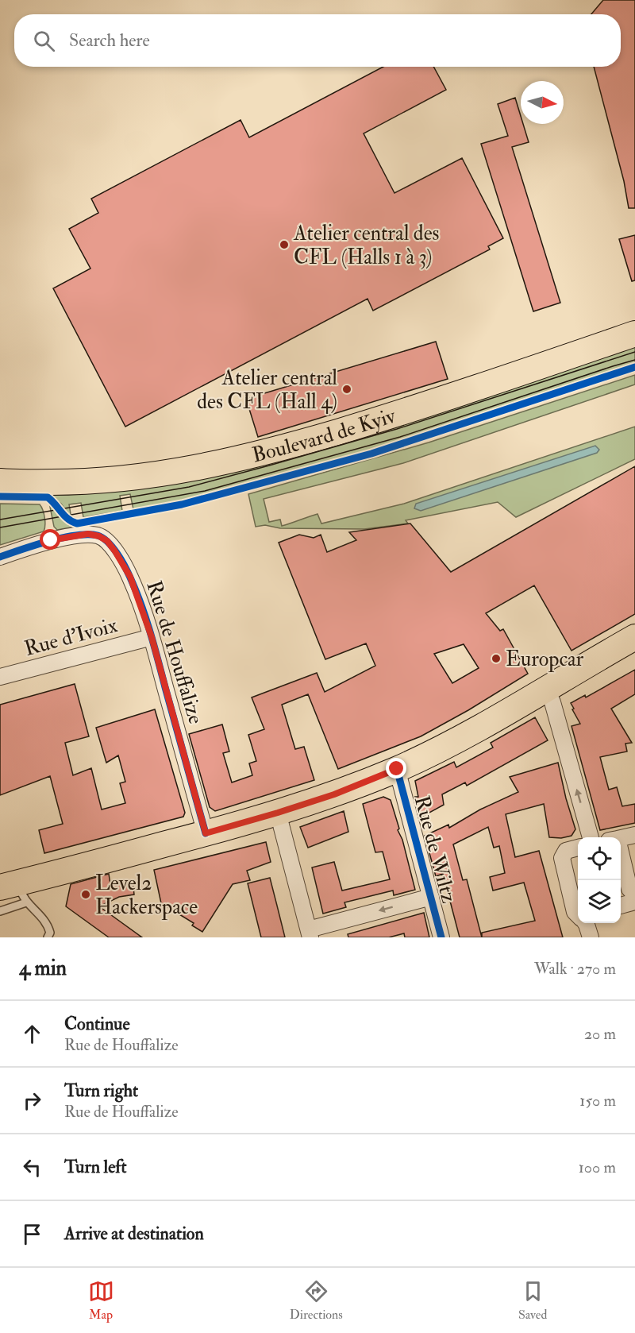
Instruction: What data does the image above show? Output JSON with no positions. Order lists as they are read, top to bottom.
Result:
{
  "streets": {
    "main road": ["Boulevard de Kyiv"],
    "street": ["Rue d'Ivoix", "Rue de Houffalize", "Rue de Wiltz"]
  },
  "crossings": [
    ["Rue d'Ivoix", "Rue de Houffalize"]
  ],
  "places": [
    "Atelier central des CFL (Halls 1 à 3)",
    "Atelier central des CFL (Hall 4)",
    "Europcar",
    "Level2 Hackerspace"
  ],
  "north": "right",
  "page": {
    "search": "Search here",
    "heading": ["4 min", "Walk · 270 m"],
    "list": [
      ["Continue", "Rue de Houffalize", "20 m"],
      ["Turn right", "Rue de Houffalize", "150 m"],
      ["Turn left", "100 m"],
      "Arrive at destination"
    ],
    "nav": ["Map", "Directions", "Saved"]
  }
}
